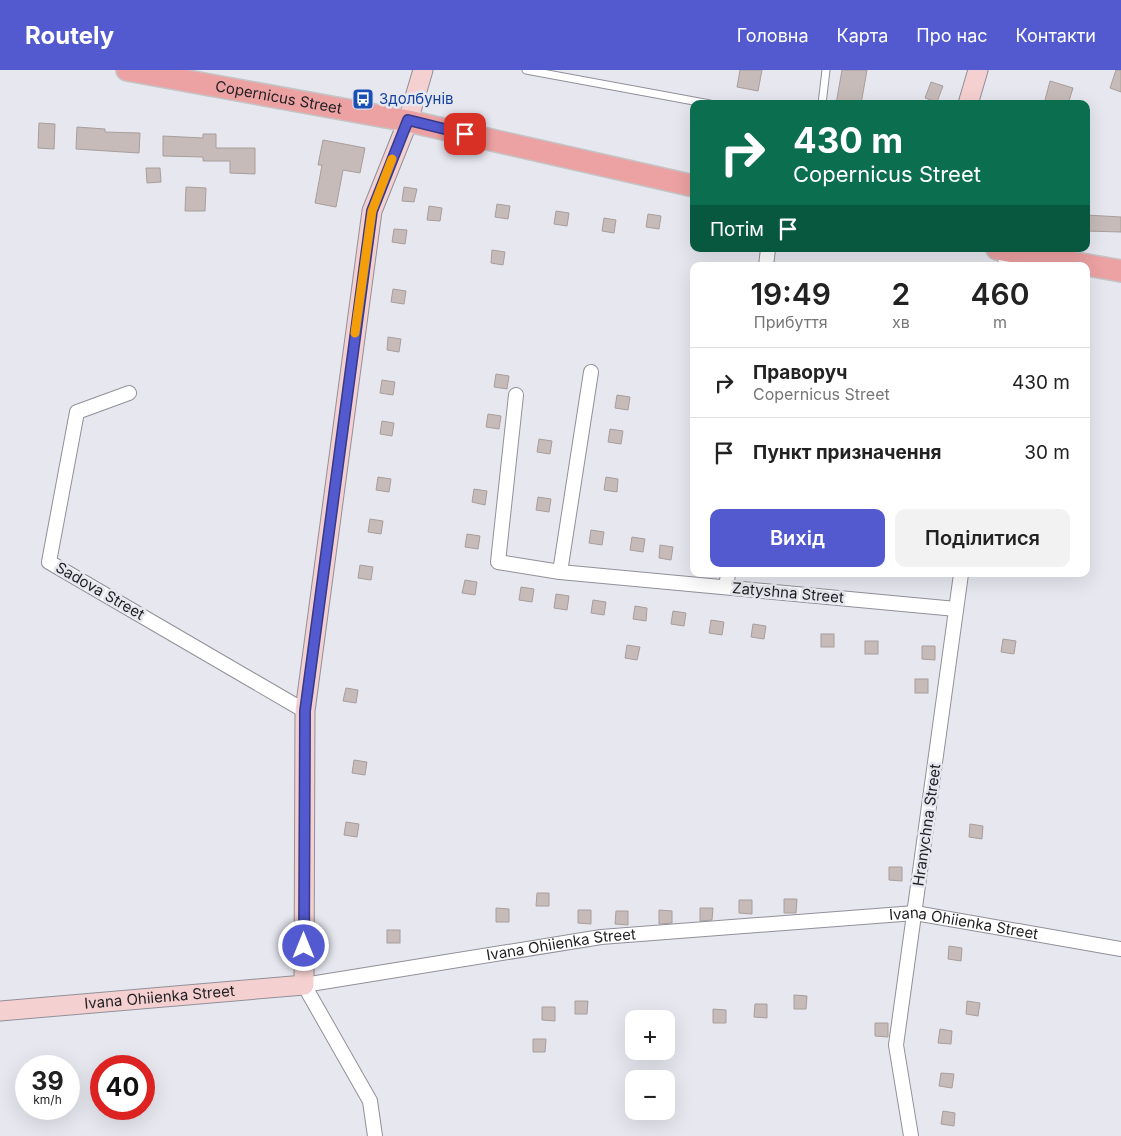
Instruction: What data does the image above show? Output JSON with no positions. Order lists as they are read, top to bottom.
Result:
{
  "streets": {
    "main road": ["Copernicus Street"],
    "street": [
      "Sadova Street",
      "Zatyshna Street",
      "Hranychna Street",
      "Ivana Ohiienka Street"
    ]
  },
  "crossings": [
    ["Zatyshna Street", "Hranychna Street"],
    ["Hranychna Street", "Ivana Ohiienka Street"]
  ],
  "places": {
    "bus stop": ["Здолбунів"]
  },
  "page": {
    "header": "Routely",
    "nav": [
      "Головна",
      "Карта",
      "Про нас",
      "Контакти"
    ],
    "turn": ["430 m", "Copernicus Street"],
    "then": "Потім",
    "eta": [
      "19:49",
      "Прибуття",
      "2",
      "хв",
      "460",
      "m"
    ],
    "list": [
      {
        "name": "Праворуч",
        "note": "Copernicus Street",
        "value": "430 m"
      },
      {
        "name": "Пункт призначення",
        "value": "30 m"
      }
    ],
    "buttons": ["Вихід", "Поділитися"],
    "map_buttons": ["+", "−"],
    "speed": "39 km/h",
    "limit": "40"
  }
}
